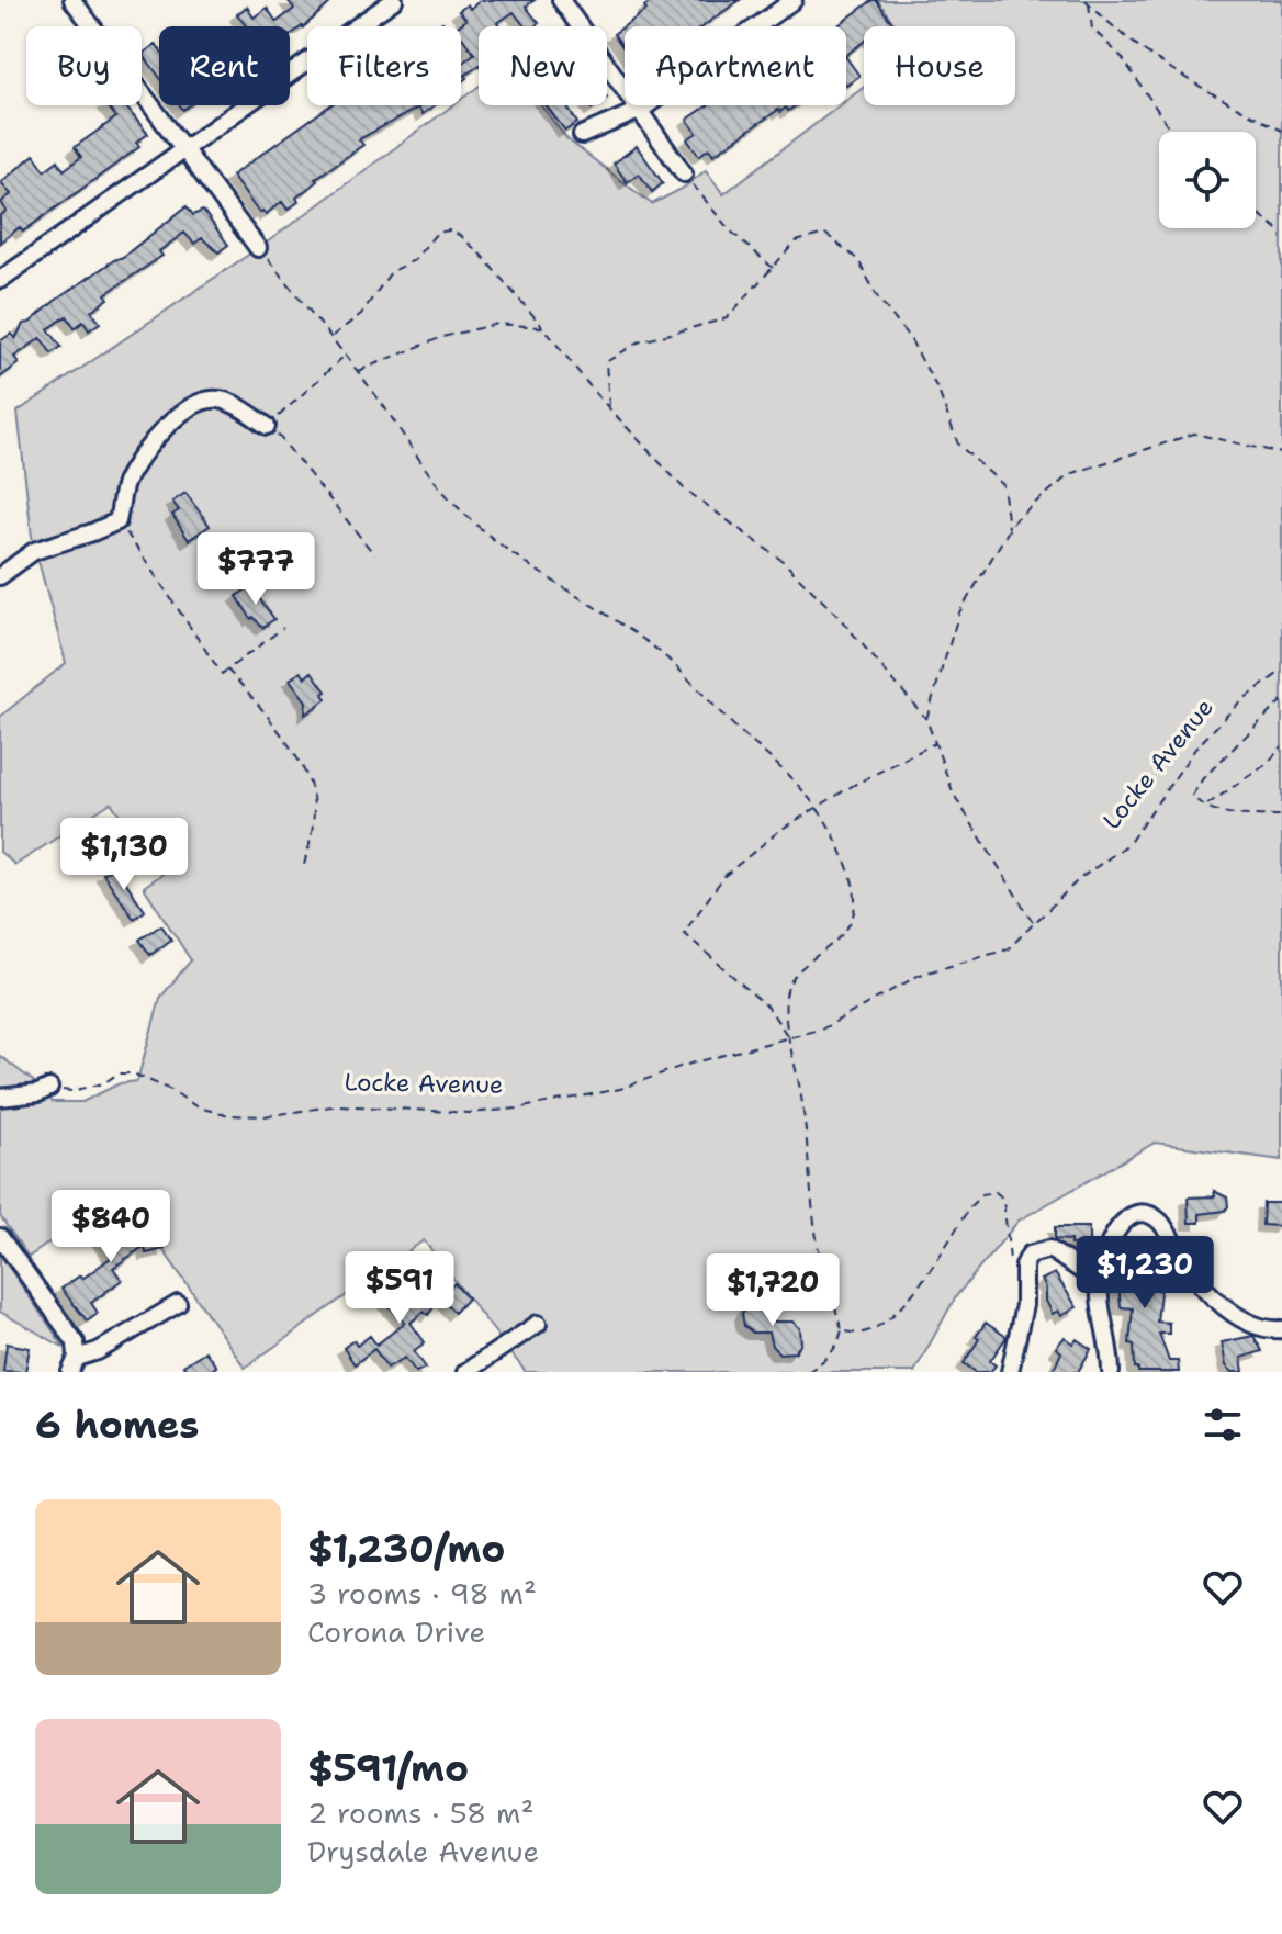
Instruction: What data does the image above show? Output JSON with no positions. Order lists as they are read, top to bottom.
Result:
{
  "streets": {
    "path": ["Locke Avenue"]
  },
  "page": {
    "chip": [
      "Buy",
      "Rent",
      "Filters",
      "New",
      "Apartment",
      "House"
    ],
    "price": [
      "$777",
      "$1,130",
      "$840",
      "$1,230",
      "$591",
      "$1,720"
    ],
    "heading": "6 homes",
    "list": [
      {
        "name": "$1,230/mo",
        "note": "3 rooms · 98 m² · Corona Drive"
      },
      {
        "name": "$591/mo",
        "note": "2 rooms · 58 m² · Drysdale Avenue"
      }
    ]
  }
}
